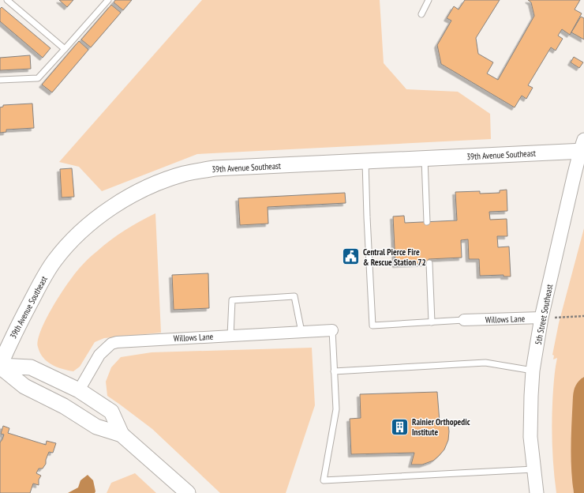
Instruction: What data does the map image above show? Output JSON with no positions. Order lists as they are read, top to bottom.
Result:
{
  "streets": {
    "main road": ["39th Avenue Southeast"],
    "street": ["5th Street Southeast", "Willows Lane"]
  },
  "crossings": [
    ["39th Avenue Southeast", "5th Street Southeast"],
    ["5th Street Southeast", "Willows Lane"]
  ],
  "places": {
    "public building": ["Central Pierce Fire & Rescue Station 72"],
    "building": ["Rainier Orthopedic Institute"]
  }
}
